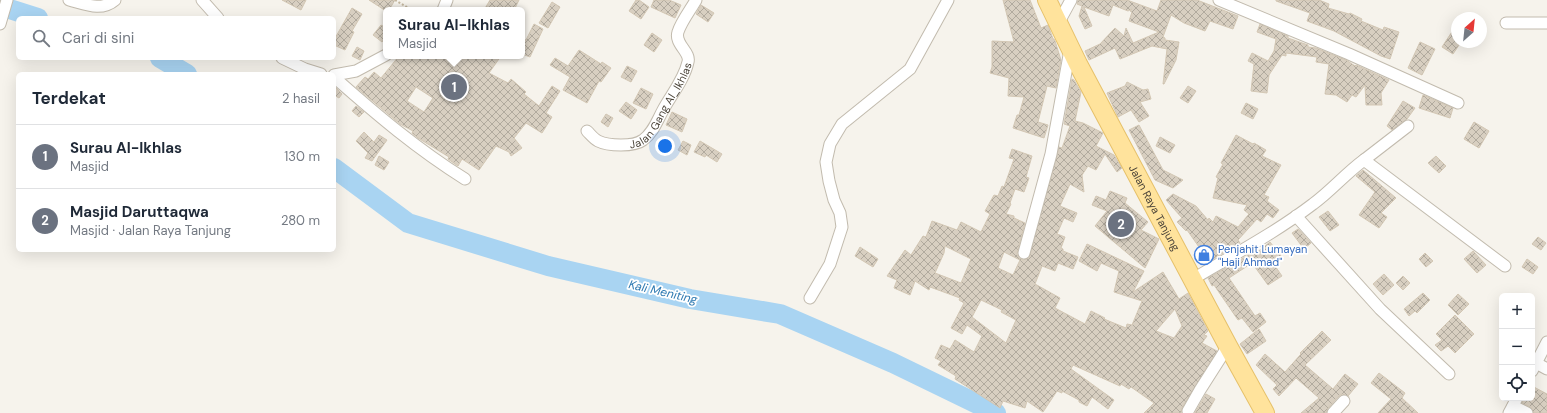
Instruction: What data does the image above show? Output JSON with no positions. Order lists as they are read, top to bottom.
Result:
{
  "streets": {
    "main road": ["Jalan Raya Tanjung"],
    "street": ["Jalan Gang Al_Ikhlas"]
  },
  "water": ["Kali Meniting"],
  "places": {
    "shop": ["Penjahit Lumayan \"Haji Ahmad\""]
  },
  "north": "top right",
  "page": {
    "popup": ["Surau Al-Ikhlas", "Masjid"],
    "search": "Cari di sini",
    "pins": ["1", "2"],
    "heading": ["Terdekat", "2 hasil"],
    "list": [
      {
        "mark": "1",
        "name": "Surau Al-Ikhlas",
        "note": "Masjid",
        "value": "130 m"
      },
      {
        "mark": "2",
        "name": "Masjid Daruttaqwa",
        "note": "Masjid · Jalan Raya Tanjung",
        "value": "280 m"
      }
    ],
    "map_buttons": ["+", "−"]
  }
}
